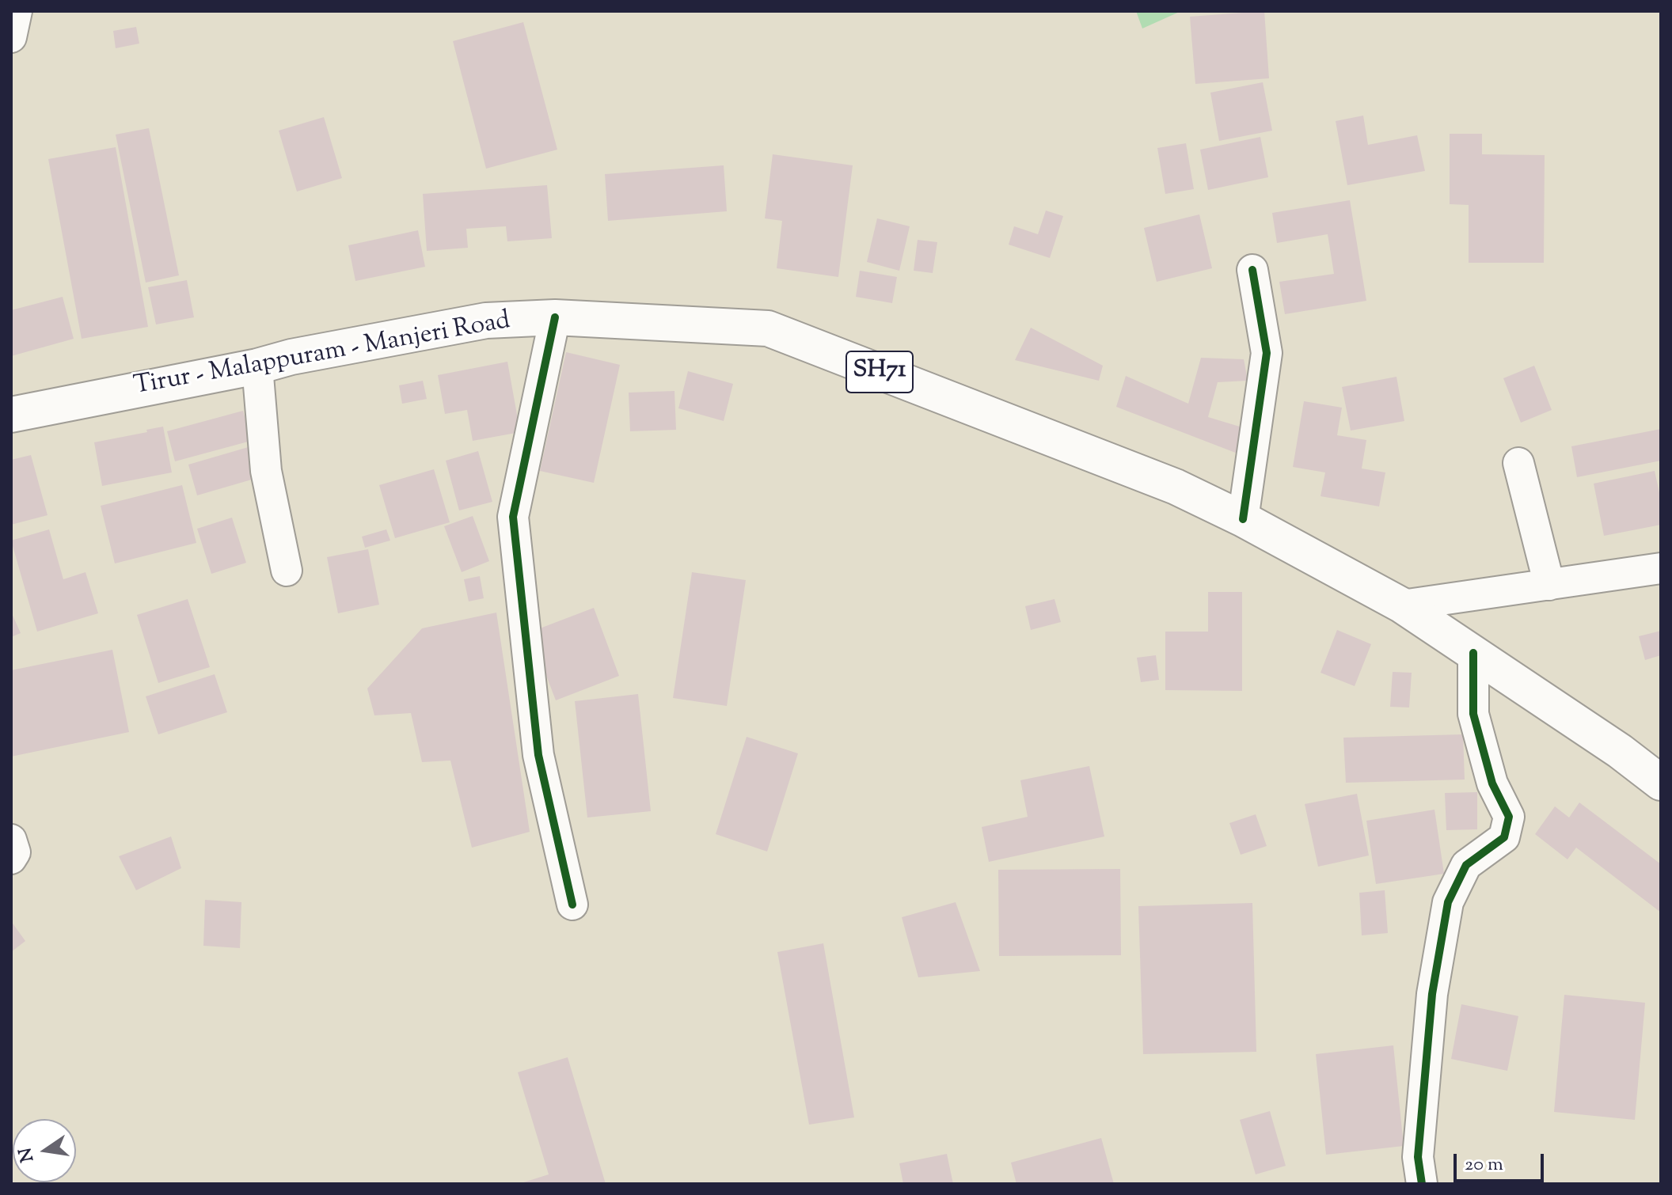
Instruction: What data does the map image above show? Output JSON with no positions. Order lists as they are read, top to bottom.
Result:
{
  "streets": {
    "main road": ["Tirur - Malappuram - Manjeri Road", "SH71"]
  },
  "scale_bar": "20 m",
  "north": "left"
}
